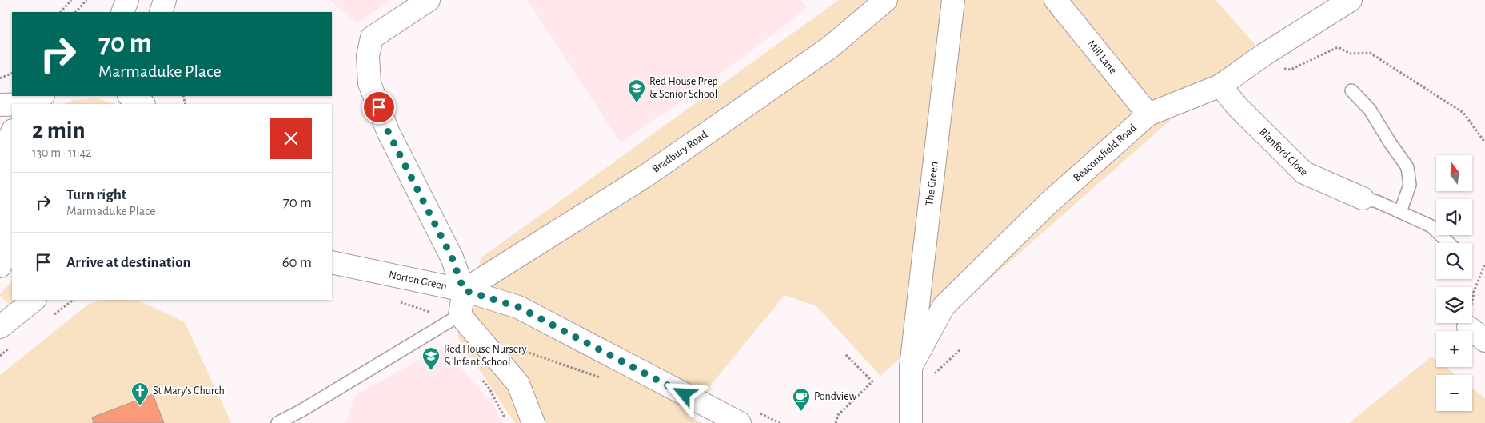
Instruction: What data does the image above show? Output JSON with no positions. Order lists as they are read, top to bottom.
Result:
{
  "streets": {
    "street": [
      "Mill Lane",
      "Blanford Close",
      "Bradbury Road",
      "Beaconsfield Road",
      "The Green",
      "Norton Green"
    ]
  },
  "crossings": [
    ["Mill Lane", "Beaconsfield Road"],
    ["Blanford Close", "Beaconsfield Road"],
    ["Bradbury Road", "Norton Green"],
    ["Beaconsfield Road", "The Green"]
  ],
  "places": {
    "school or university": ["Red House Prep & Senior School", "Red House Nursery & Infant School"],
    "church": ["St Mary’s Church"],
    "cafe": ["Pondview"]
  },
  "north": "top",
  "page": {
    "turn": ["70 m", "Marmaduke Place"],
    "heading": ["2 min", "130 m · 11:42"],
    "map_buttons": ["+", "−"],
    "list": [
      {
        "name": "Turn right",
        "note": "Marmaduke Place",
        "value": "70 m"
      },
      {
        "name": "Arrive at destination",
        "value": "60 m"
      }
    ]
  }
}
